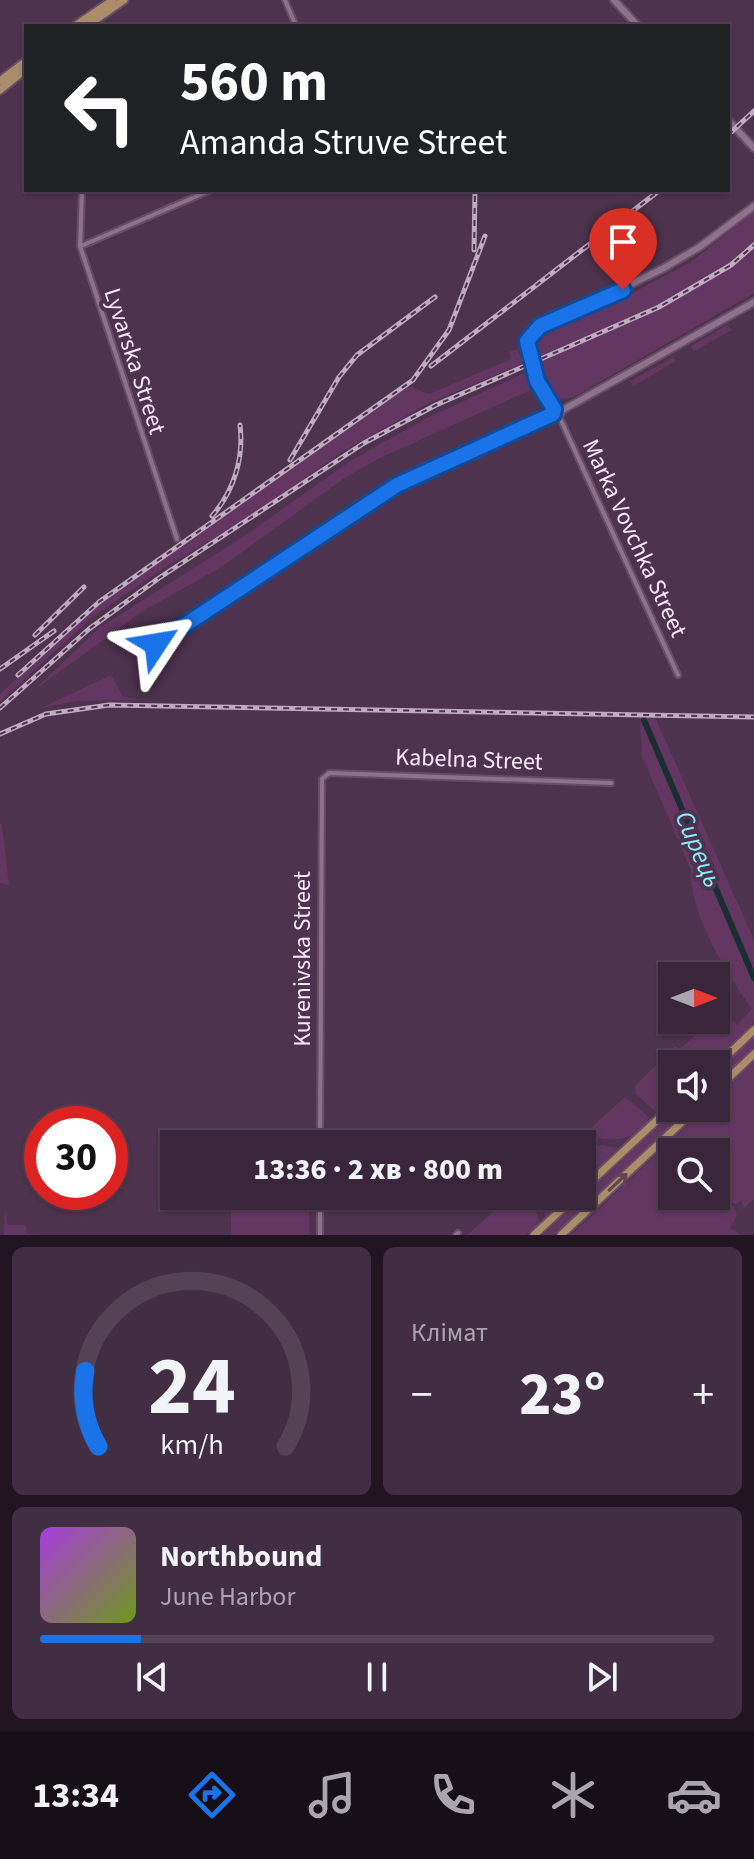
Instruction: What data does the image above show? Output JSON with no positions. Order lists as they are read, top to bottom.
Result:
{
  "streets": {
    "street": [
      "Lyvarska Street",
      "Marka Vovchka Street",
      "Kabelna Street",
      "Kurenivska Street"
    ]
  },
  "crossings": [
    ["Kabelna Street", "Kurenivska Street"]
  ],
  "water": ["Сирець"],
  "north": "right",
  "page": {
    "turn": ["560 m", "Amanda Struve Street"],
    "limit": "30",
    "trip": "13:36 · 2 хв · 800 m",
    "tile": "Клімат",
    "heat": ["−", "23°", "+"],
    "song": ["Northbound", "June Harbor"],
    "tabs": "13:34",
    "gauge": ["24", "km/h"]
  }
}
